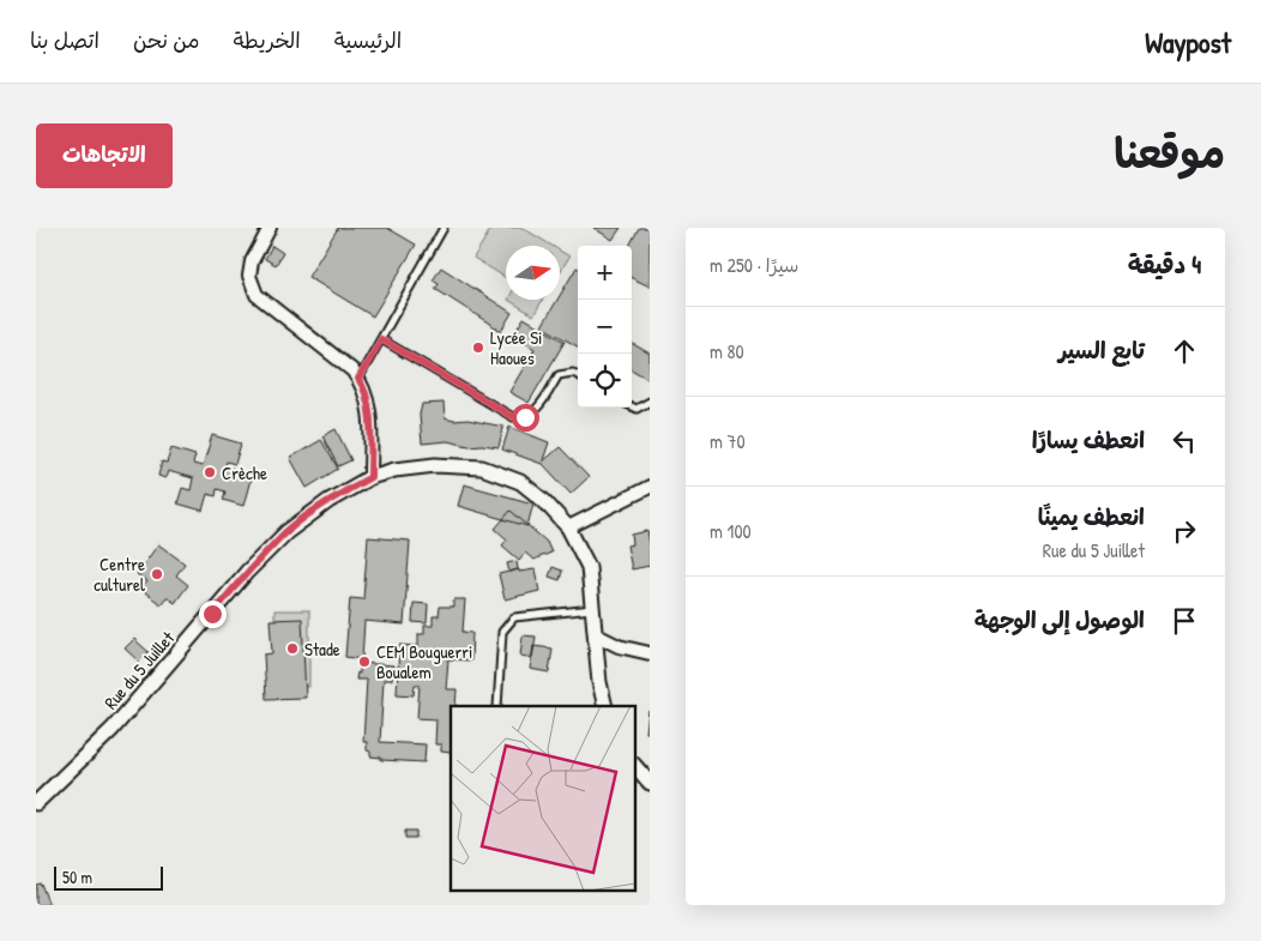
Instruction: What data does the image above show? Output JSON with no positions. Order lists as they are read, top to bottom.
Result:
{
  "streets": {
    "street": ["Rue du 5 Juillet"]
  },
  "places": [
    "Lycée Si Haoues",
    "Crèche",
    "Centre culturel",
    "Stade",
    "CEM Bouguerri Boualem"
  ],
  "scale_bar": "50 m",
  "north": "right",
  "page": {
    "header": "Waypost",
    "nav": [
      "الرئيسية",
      "الخريطة",
      "من نحن",
      "اتصل بنا"
    ],
    "title": "موقعنا",
    "buttons": "الاتجاهات",
    "heading": ["4 دقيقة", "سيرًا · 250 m"],
    "map_buttons": ["+", "−"],
    "list": [
      ["تابع السير", "80 m"],
      ["انعطف يسارًا", "70 m"],
      ["انعطف يمينًا", "Rue du 5 Juillet", "100 m"],
      "الوصول إلى الوجهة"
    ],
    "scale": "50 m"
  }
}
